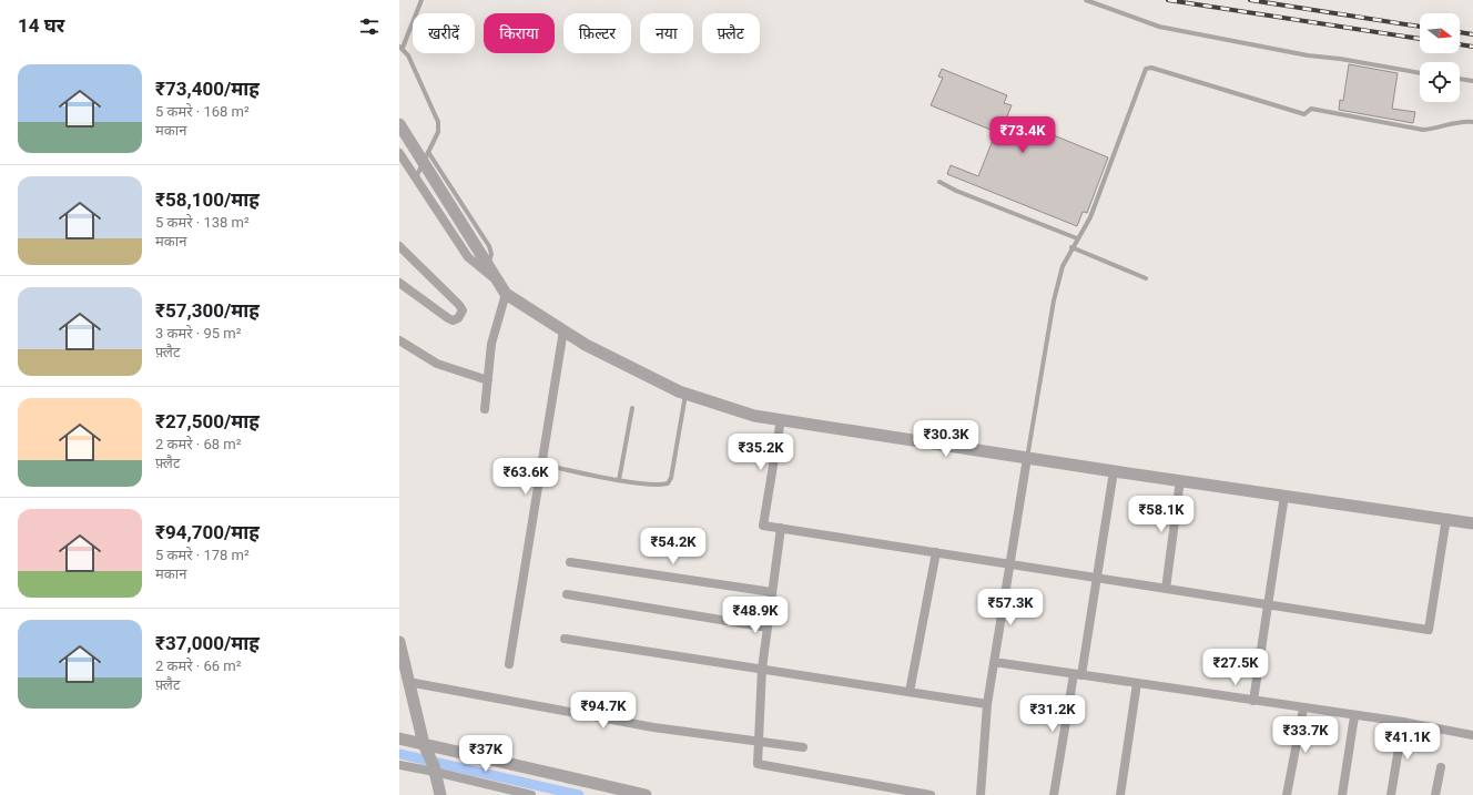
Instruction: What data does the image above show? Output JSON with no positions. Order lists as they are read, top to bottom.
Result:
{
  "north": "right",
  "page": {
    "heading": "14 घर",
    "chip": [
      "खरीदें",
      "किराया",
      "फ़िल्टर",
      "नया",
      "फ़्लैट"
    ],
    "list": [
      {
        "name": "₹73,400/माह",
        "note": "5 कमरे · 168 m² · मकान"
      },
      {
        "name": "₹58,100/माह",
        "note": "5 कमरे · 138 m² · मकान"
      },
      {
        "name": "₹57,300/माह",
        "note": "3 कमरे · 95 m² · फ़्लैट"
      },
      {
        "name": "₹27,500/माह",
        "note": "2 कमरे · 68 m² · फ़्लैट"
      },
      {
        "name": "₹94,700/माह",
        "note": "5 कमरे · 178 m² · मकान"
      },
      {
        "name": "₹37,000/माह",
        "note": "2 कमरे · 66 m² · फ़्लैट"
      }
    ],
    "price": [
      "₹73.4K",
      "₹30.3K",
      "₹35.2K",
      "₹63.6K",
      "₹58.1K",
      "₹54.2K",
      "₹57.3K",
      "₹48.9K",
      "₹27.5K",
      "₹94.7K",
      "₹31.2K",
      "₹33.7K",
      "₹41.1K",
      "₹37K"
    ]
  }
}
